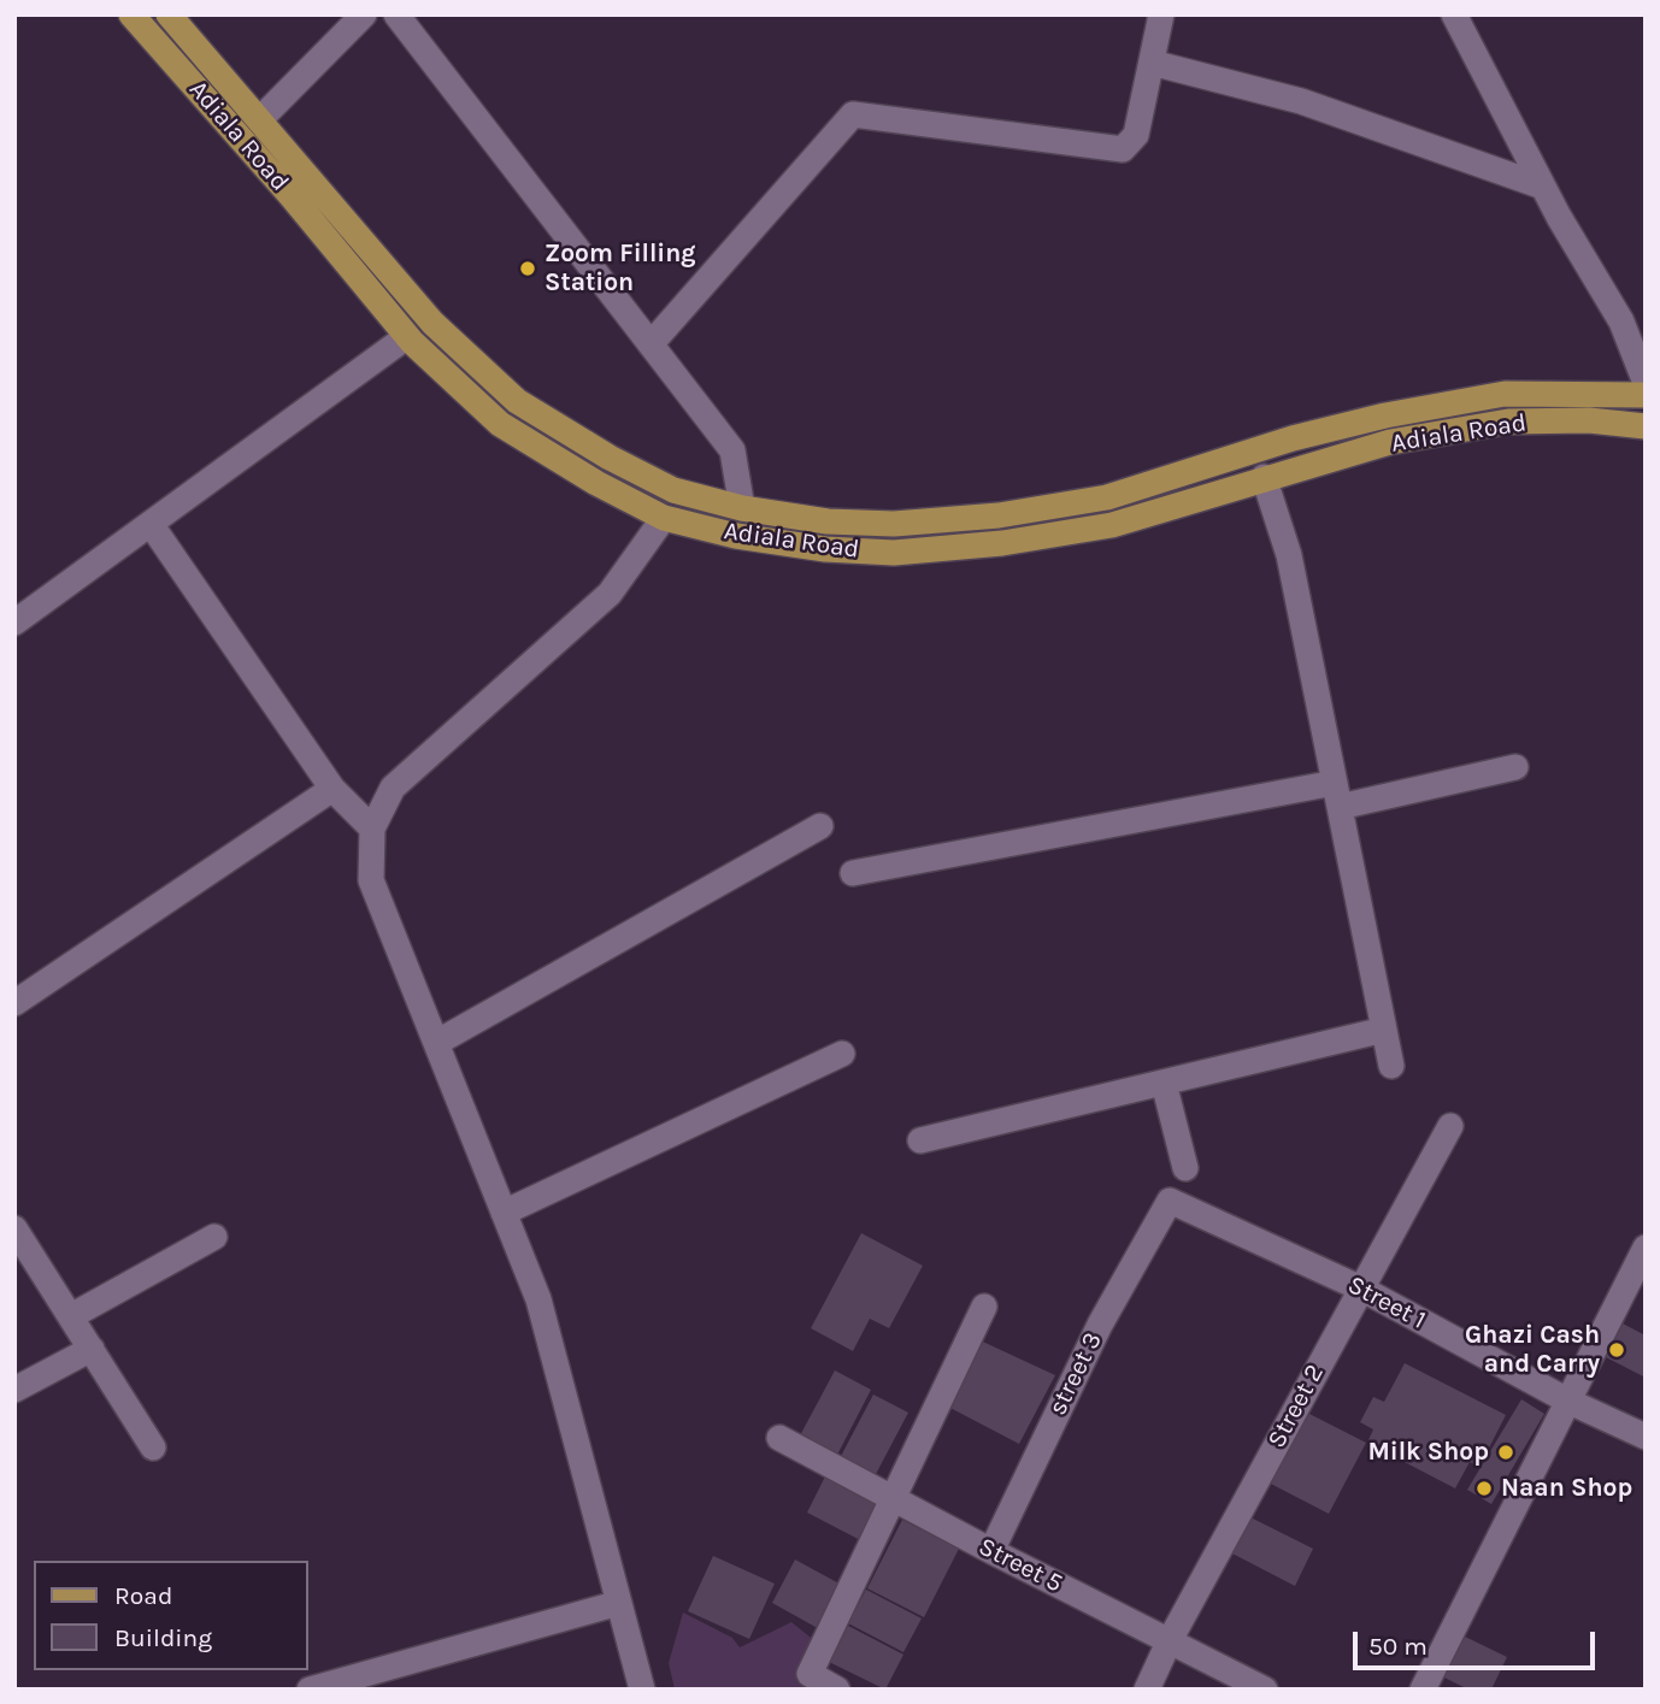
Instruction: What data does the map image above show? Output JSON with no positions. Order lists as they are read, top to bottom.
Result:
{
  "streets": {
    "main road": ["Adiala Road"],
    "street": [
      "Street 1",
      "street 3",
      "Street 2",
      "Street 5"
    ]
  },
  "crossings": [
    ["Street 1", "street 3"],
    ["Street 1", "Street 2"],
    ["street 3", "Street 5"],
    ["Street 2", "Street 5"]
  ],
  "places": [
    "Zoom Filling Station",
    "Ghazi Cash and Carry",
    "Milk Shop",
    "Naan Shop"
  ],
  "legend": ["Road", "Building"],
  "scale_bar": "50 m"
}
